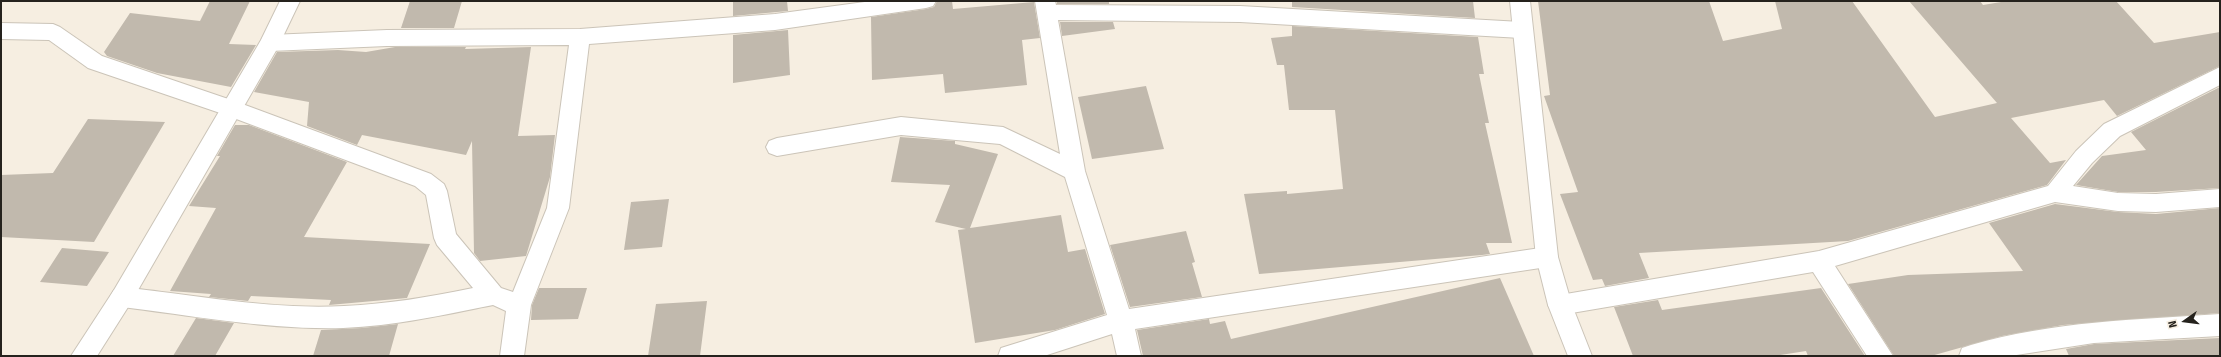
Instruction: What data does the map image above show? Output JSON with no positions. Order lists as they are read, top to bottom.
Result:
{
  "north": "left"
}
